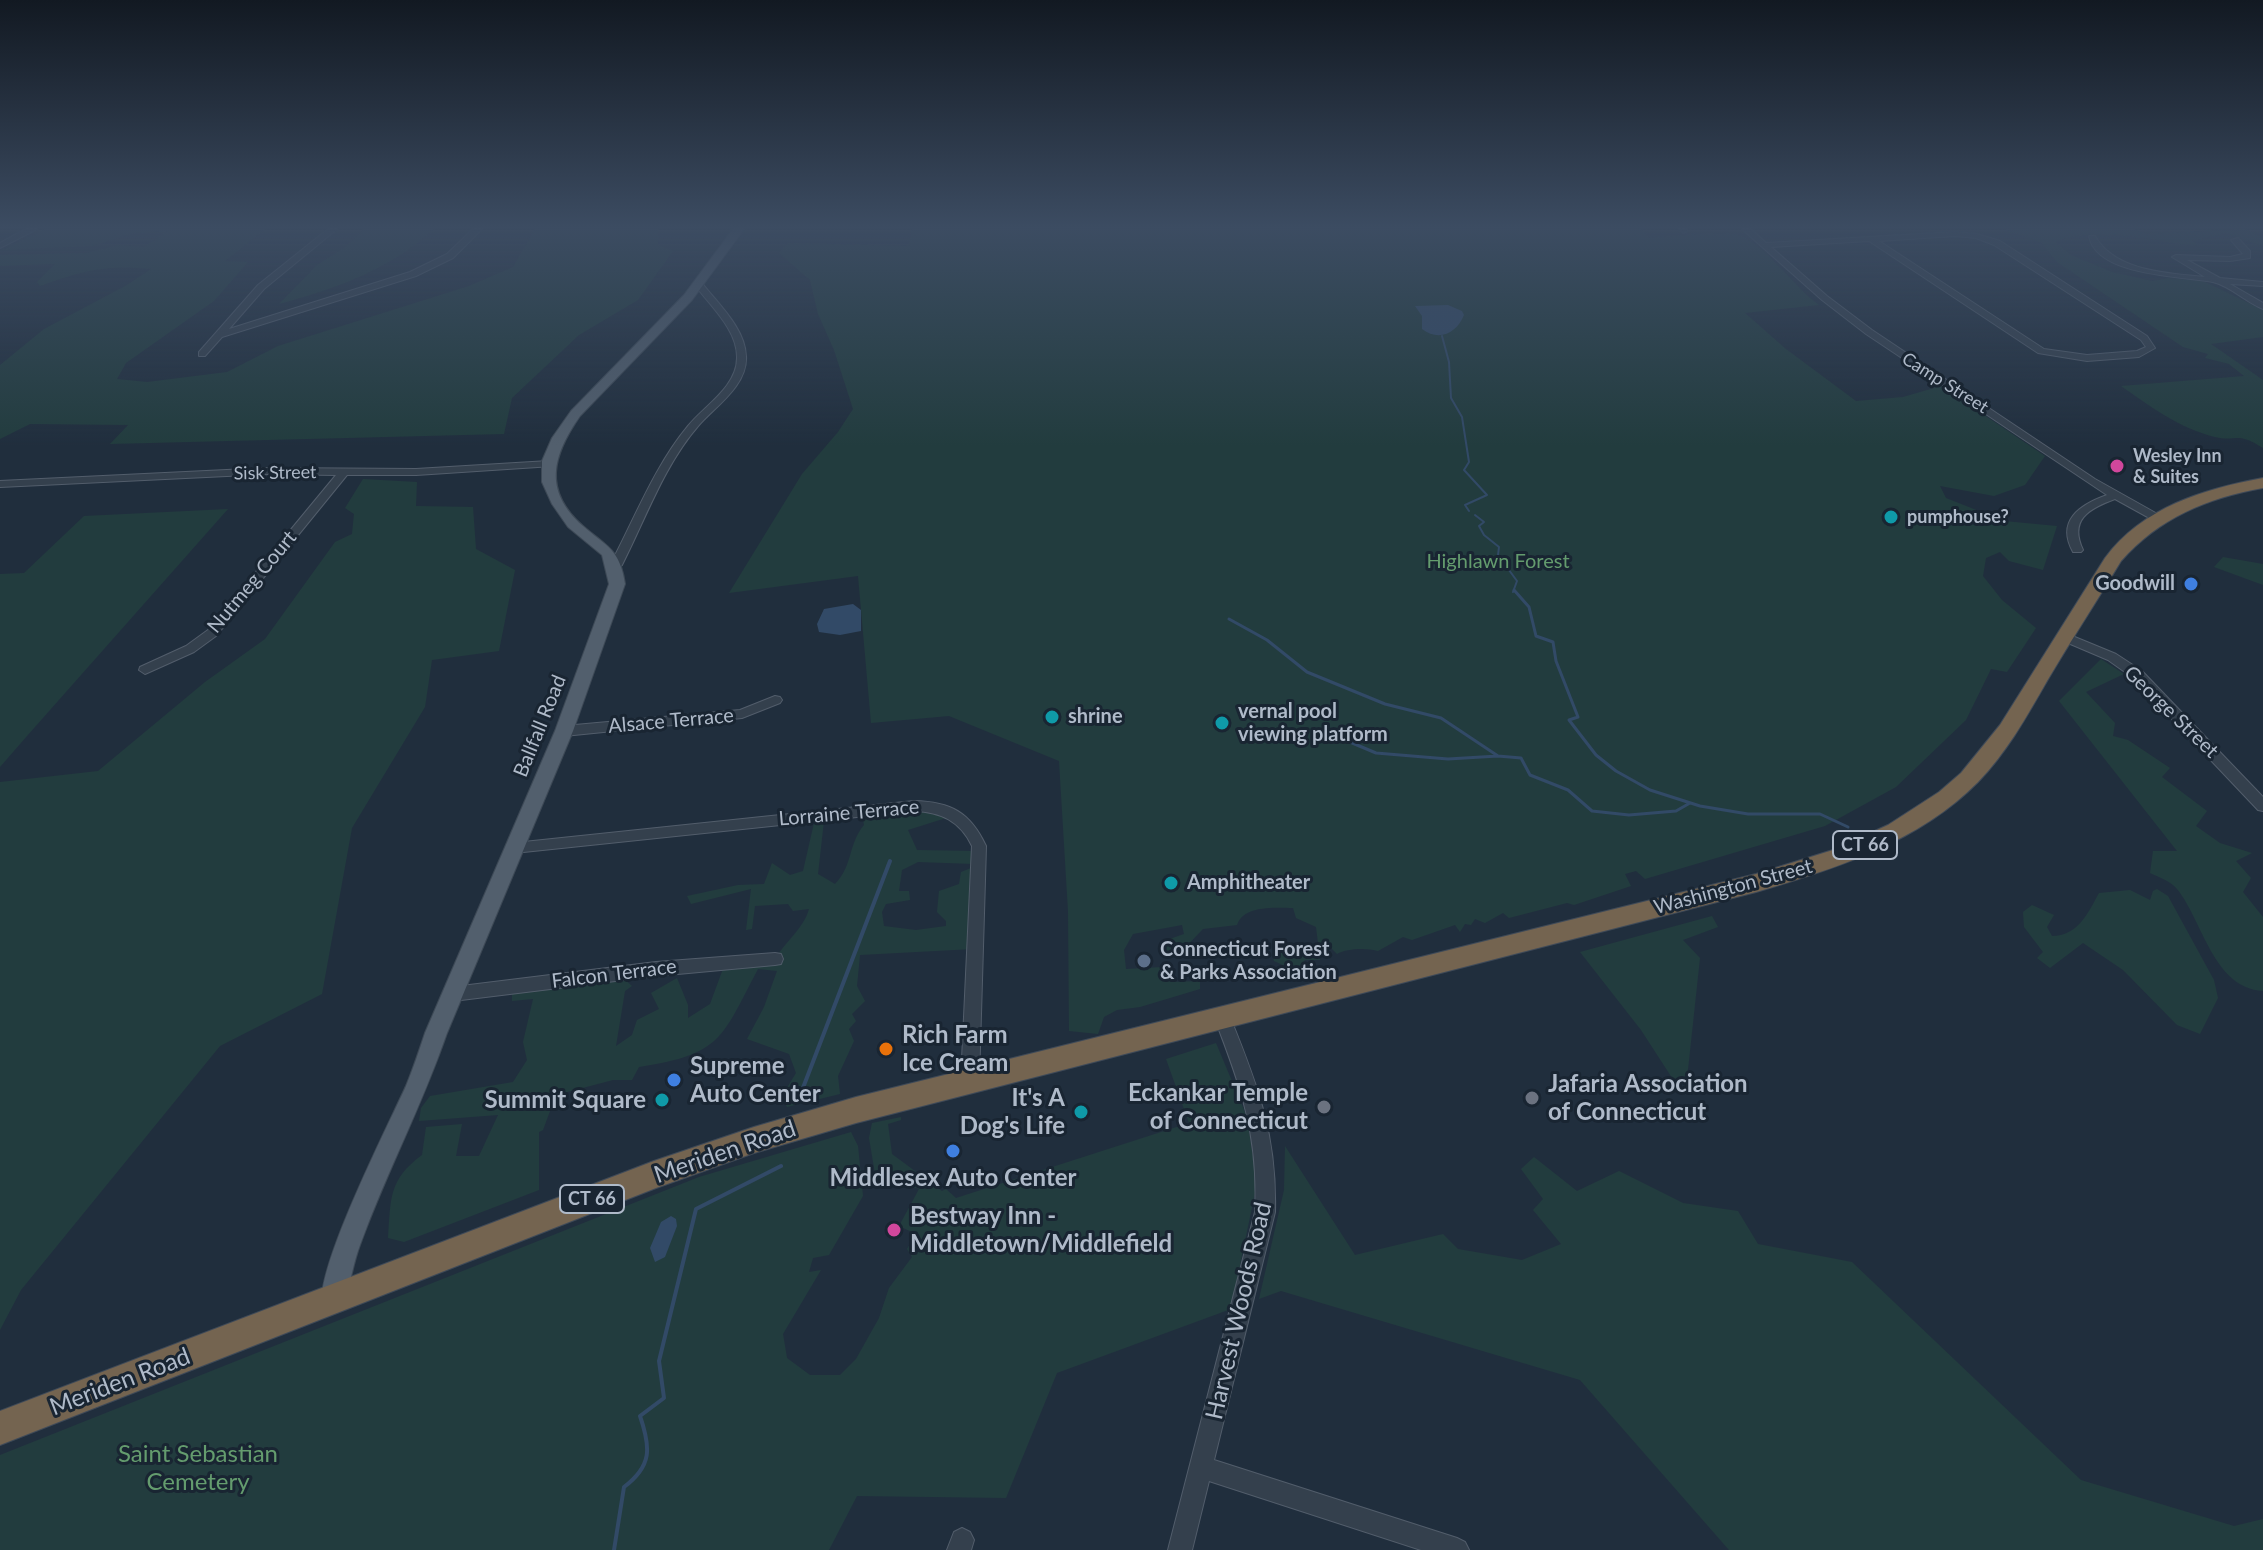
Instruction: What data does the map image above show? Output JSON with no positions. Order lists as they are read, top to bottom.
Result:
{
  "streets": {
    "highway": ["CT 66", "Washington Street", "Meriden Road"],
    "main road": ["Ballfall Road"],
    "street": [
      "Camp Street",
      "Sisk Street",
      "Nutmeg Court",
      "George Street",
      "Alsace Terrace",
      "Lorraine Terrace",
      "Falcon Terrace",
      "Harvest Woods Road"
    ]
  },
  "crossings": [
    ["Camp Street", "Washington Street"],
    ["Sisk Street", "Nutmeg Court"],
    ["George Street", "Washington Street"],
    ["Alsace Terrace", "Ballfall Road"],
    ["Ballfall Road", "Lorraine Terrace"],
    ["Ballfall Road", "Falcon Terrace"],
    ["Ballfall Road", "Meriden Road"],
    ["Lorraine Terrace", "Meriden Road"],
    ["Washington Street", "Meriden Road"],
    ["Meriden Road", "Harvest Woods Road"]
  ],
  "parks": ["Highlawn Forest", "Saint Sebastian Cemetery"],
  "places": [
    "Wesley Inn & Suites",
    "pumphouse?",
    "Goodwill",
    "shrine",
    "vernal pool viewing platform",
    "Amphitheater",
    "Connecticut Forest & Parks Association",
    "Rich Farm Ice Cream",
    "Supreme Auto Center",
    "Jafaria Association of Connecticut",
    "Summit Square",
    "Eckankar Temple of Connecticut",
    "It's A Dog's Life",
    "Middlesex Auto Center",
    "Bestway Inn - Middletown/Middlefield"
  ]
}
